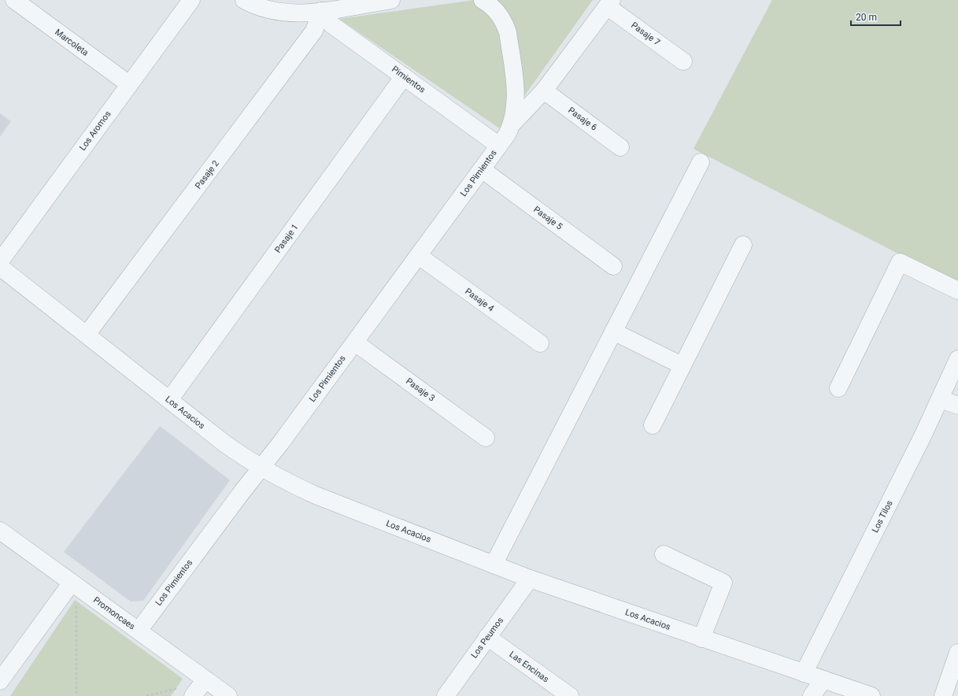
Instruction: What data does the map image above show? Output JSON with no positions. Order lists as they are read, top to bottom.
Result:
{
  "streets": {
    "street": [
      "Pasaje 7",
      "Marcoleta",
      "Pimientos",
      "Pasaje 6",
      "Los Aromos",
      "Los Pimientos",
      "Pasaje 2",
      "Pasaje 5",
      "Pasaje 1",
      "Pasaje 4",
      "Pasaje 3",
      "Los Acacios",
      "Los Tilos",
      "Promoncaes",
      "Los Peumos",
      "Las Encinas"
    ]
  },
  "crossings": [
    ["Pasaje 7", "Los Pimientos"],
    ["Marcoleta", "Los Aromos"],
    ["Pimientos", "Los Pimientos"],
    ["Pimientos", "Pasaje 2"],
    ["Pimientos", "Pasaje 1"],
    ["Pasaje 6", "Los Pimientos"],
    ["Los Pimientos", "Pasaje 5"],
    ["Los Pimientos", "Pasaje 4"],
    ["Los Pimientos", "Pasaje 3"],
    ["Los Pimientos", "Los Acacios"],
    ["Los Pimientos", "Promoncaes"],
    ["Pasaje 2", "Los Acacios"],
    ["Pasaje 1", "Los Acacios"],
    ["Los Acacios", "Los Tilos"],
    ["Los Acacios", "Los Peumos"],
    ["Los Peumos", "Las Encinas"]
  ],
  "scale_bar": "20 m"
}
